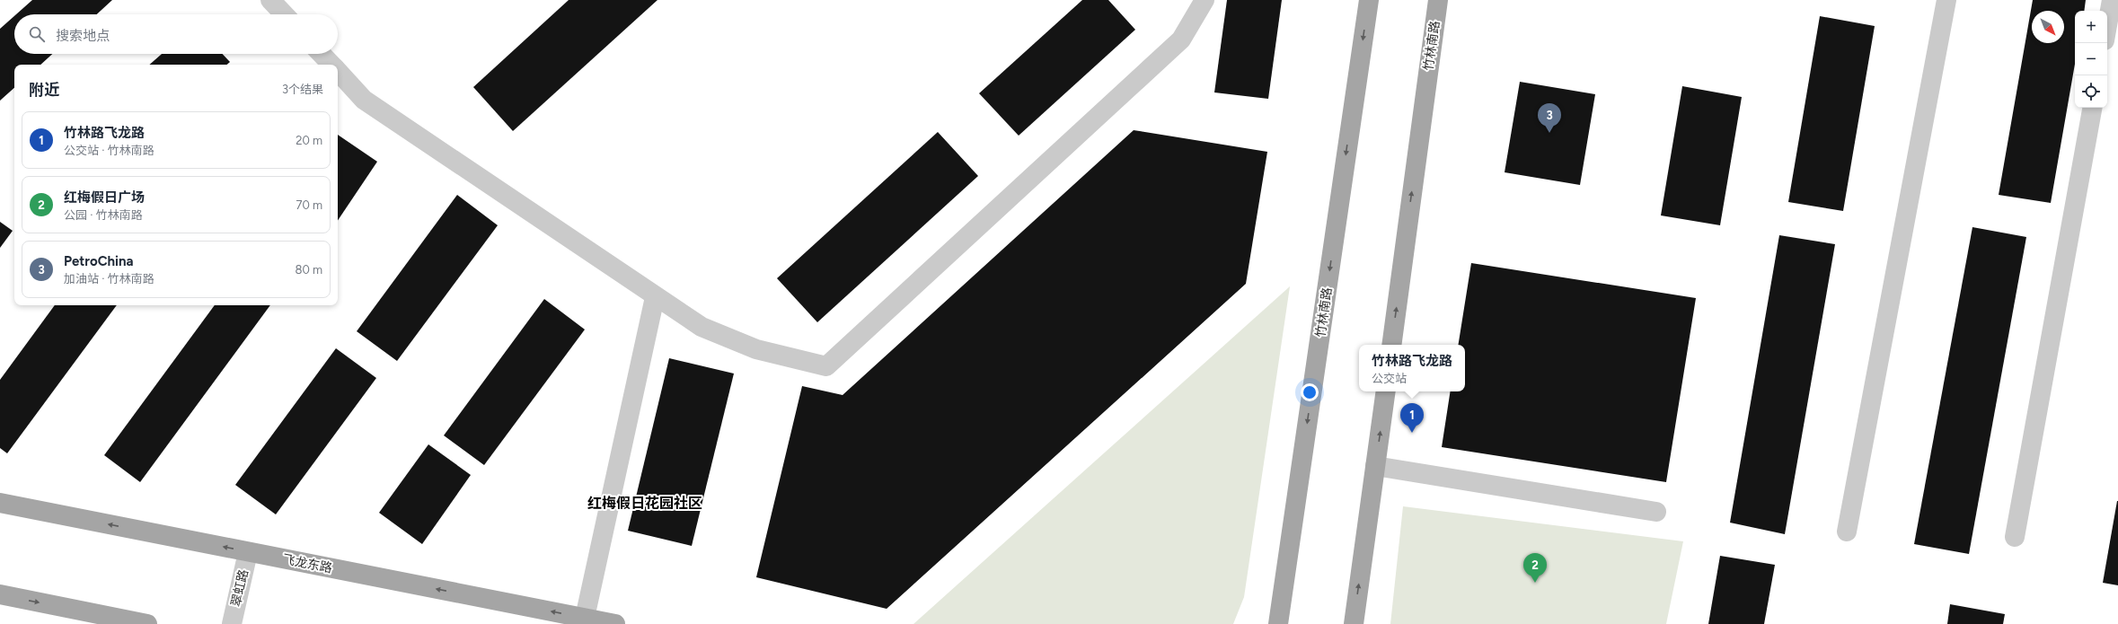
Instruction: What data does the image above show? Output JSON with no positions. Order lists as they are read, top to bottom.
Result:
{
  "streets": {
    "main road": ["竹林南路", "飞龙东路"],
    "street": ["翠虹路"]
  },
  "crossings": [
    ["飞龙东路", "翠虹路"]
  ],
  "one_way": ["飞龙东路"],
  "districts": ["红梅假日花园社区"],
  "north": "bottom right",
  "page": {
    "map_buttons": ["+", "−"],
    "search": "搜索地点",
    "heading": ["附近", "3个结果"],
    "pins": ["3", "1", "2"],
    "list": [
      {
        "mark": "1",
        "name": "竹林路飞龙路",
        "note": "公交站 · 竹林南路",
        "value": "20 m"
      },
      {
        "mark": "2",
        "name": "红梅假日广场",
        "note": "公园 · 竹林南路",
        "value": "70 m"
      },
      {
        "mark": "3",
        "name": "PetroChina",
        "note": "加油站 · 竹林南路",
        "value": "80 m"
      }
    ],
    "popup": ["竹林路飞龙路", "公交站"]
  }
}
